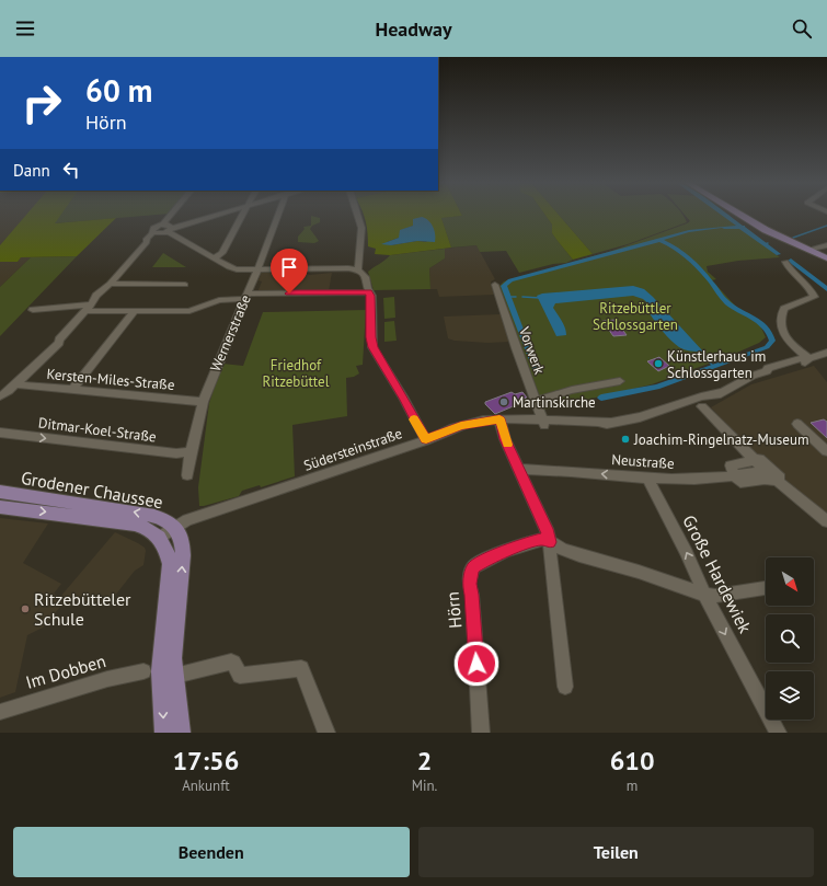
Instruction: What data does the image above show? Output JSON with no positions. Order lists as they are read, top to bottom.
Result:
{
  "streets": {
    "main road": ["Grodener Chaussee"],
    "street": [
      "Wernerstraße",
      "Vorwerk",
      "Kersten-Miles-Straße",
      "Ditmar-Koel-Straße",
      "Südersteinstraße",
      "Neustraße",
      "Große Hardewiek",
      "Hörn",
      "Im Dobben"
    ]
  },
  "crossings": [
    ["Wernerstraße", "Kersten-Miles-Straße"],
    ["Wernerstraße", "Ditmar-Koel-Straße"],
    ["Vorwerk", "Südersteinstraße"],
    ["Südersteinstraße", "Grodener Chaussee"],
    ["Neustraße", "Große Hardewiek"]
  ],
  "one_way": ["Ditmar-Koel-Straße"],
  "parks": ["Ritzebüttler Schlossgarten", "Friedhof Ritzebüttel"],
  "places": [
    "Künstlerhaus im Schlossgarten",
    "Martinskirche",
    "Joachim-Ringelnatz-Museum",
    "Ritzebütteler Schule"
  ],
  "north": "bottom right",
  "page": {
    "header": "Headway",
    "turn": ["60 m", "Hörn"],
    "then": "Dann",
    "eta": [
      "17:56",
      "Ankunft",
      "2",
      "Min.",
      "610",
      "m"
    ],
    "buttons": ["Beenden", "Teilen"]
  }
}
